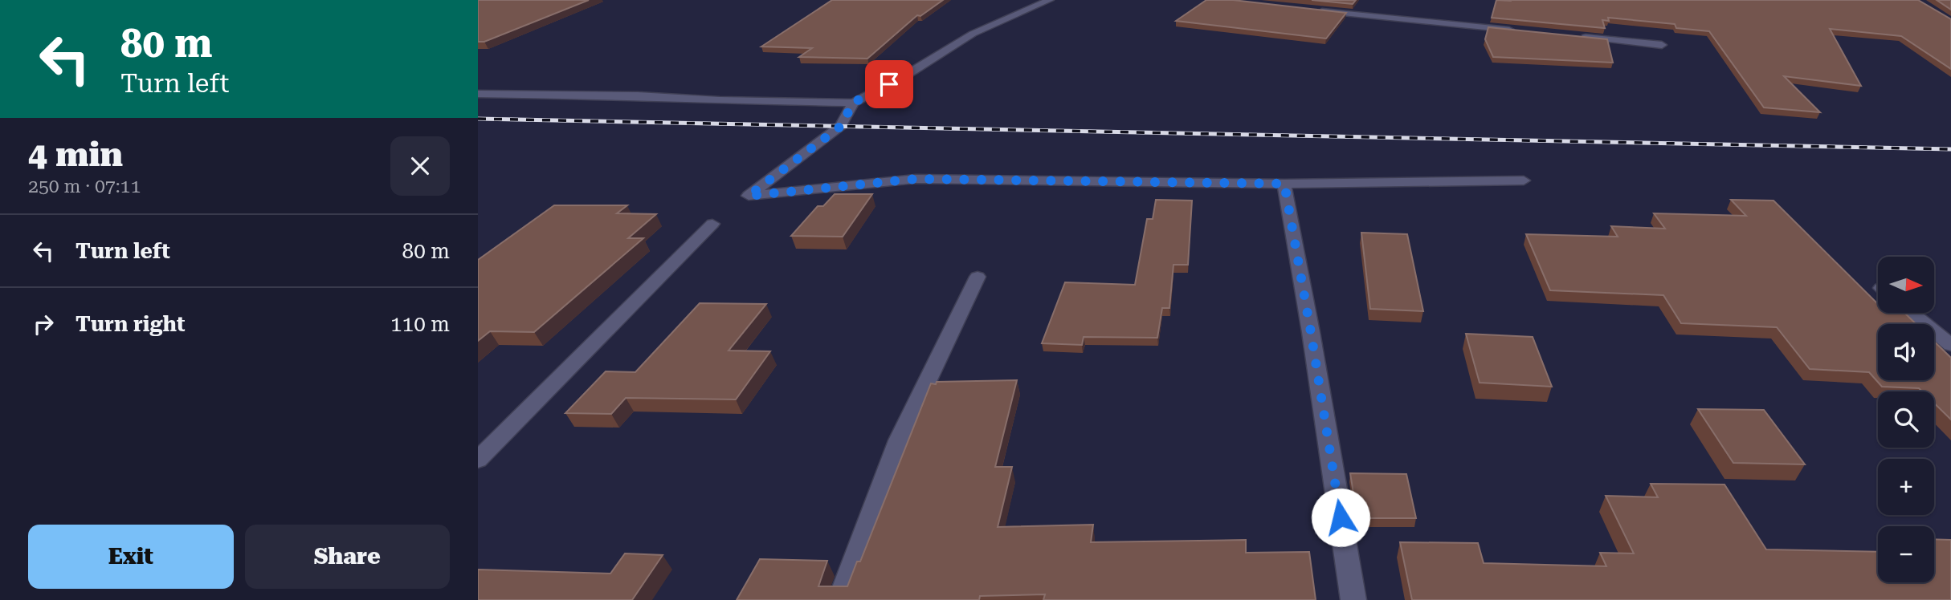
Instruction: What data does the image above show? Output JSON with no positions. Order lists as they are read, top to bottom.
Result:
{
  "north": "right",
  "page": {
    "turn": ["80 m", "Turn left"],
    "heading": ["4 min", "250 m · 07:11"],
    "list": [
      {
        "name": "Turn left",
        "value": "80 m"
      },
      {
        "name": "Turn right",
        "value": "110 m"
      }
    ],
    "map_buttons": ["+", "−"],
    "buttons": ["Exit", "Share"]
  }
}
